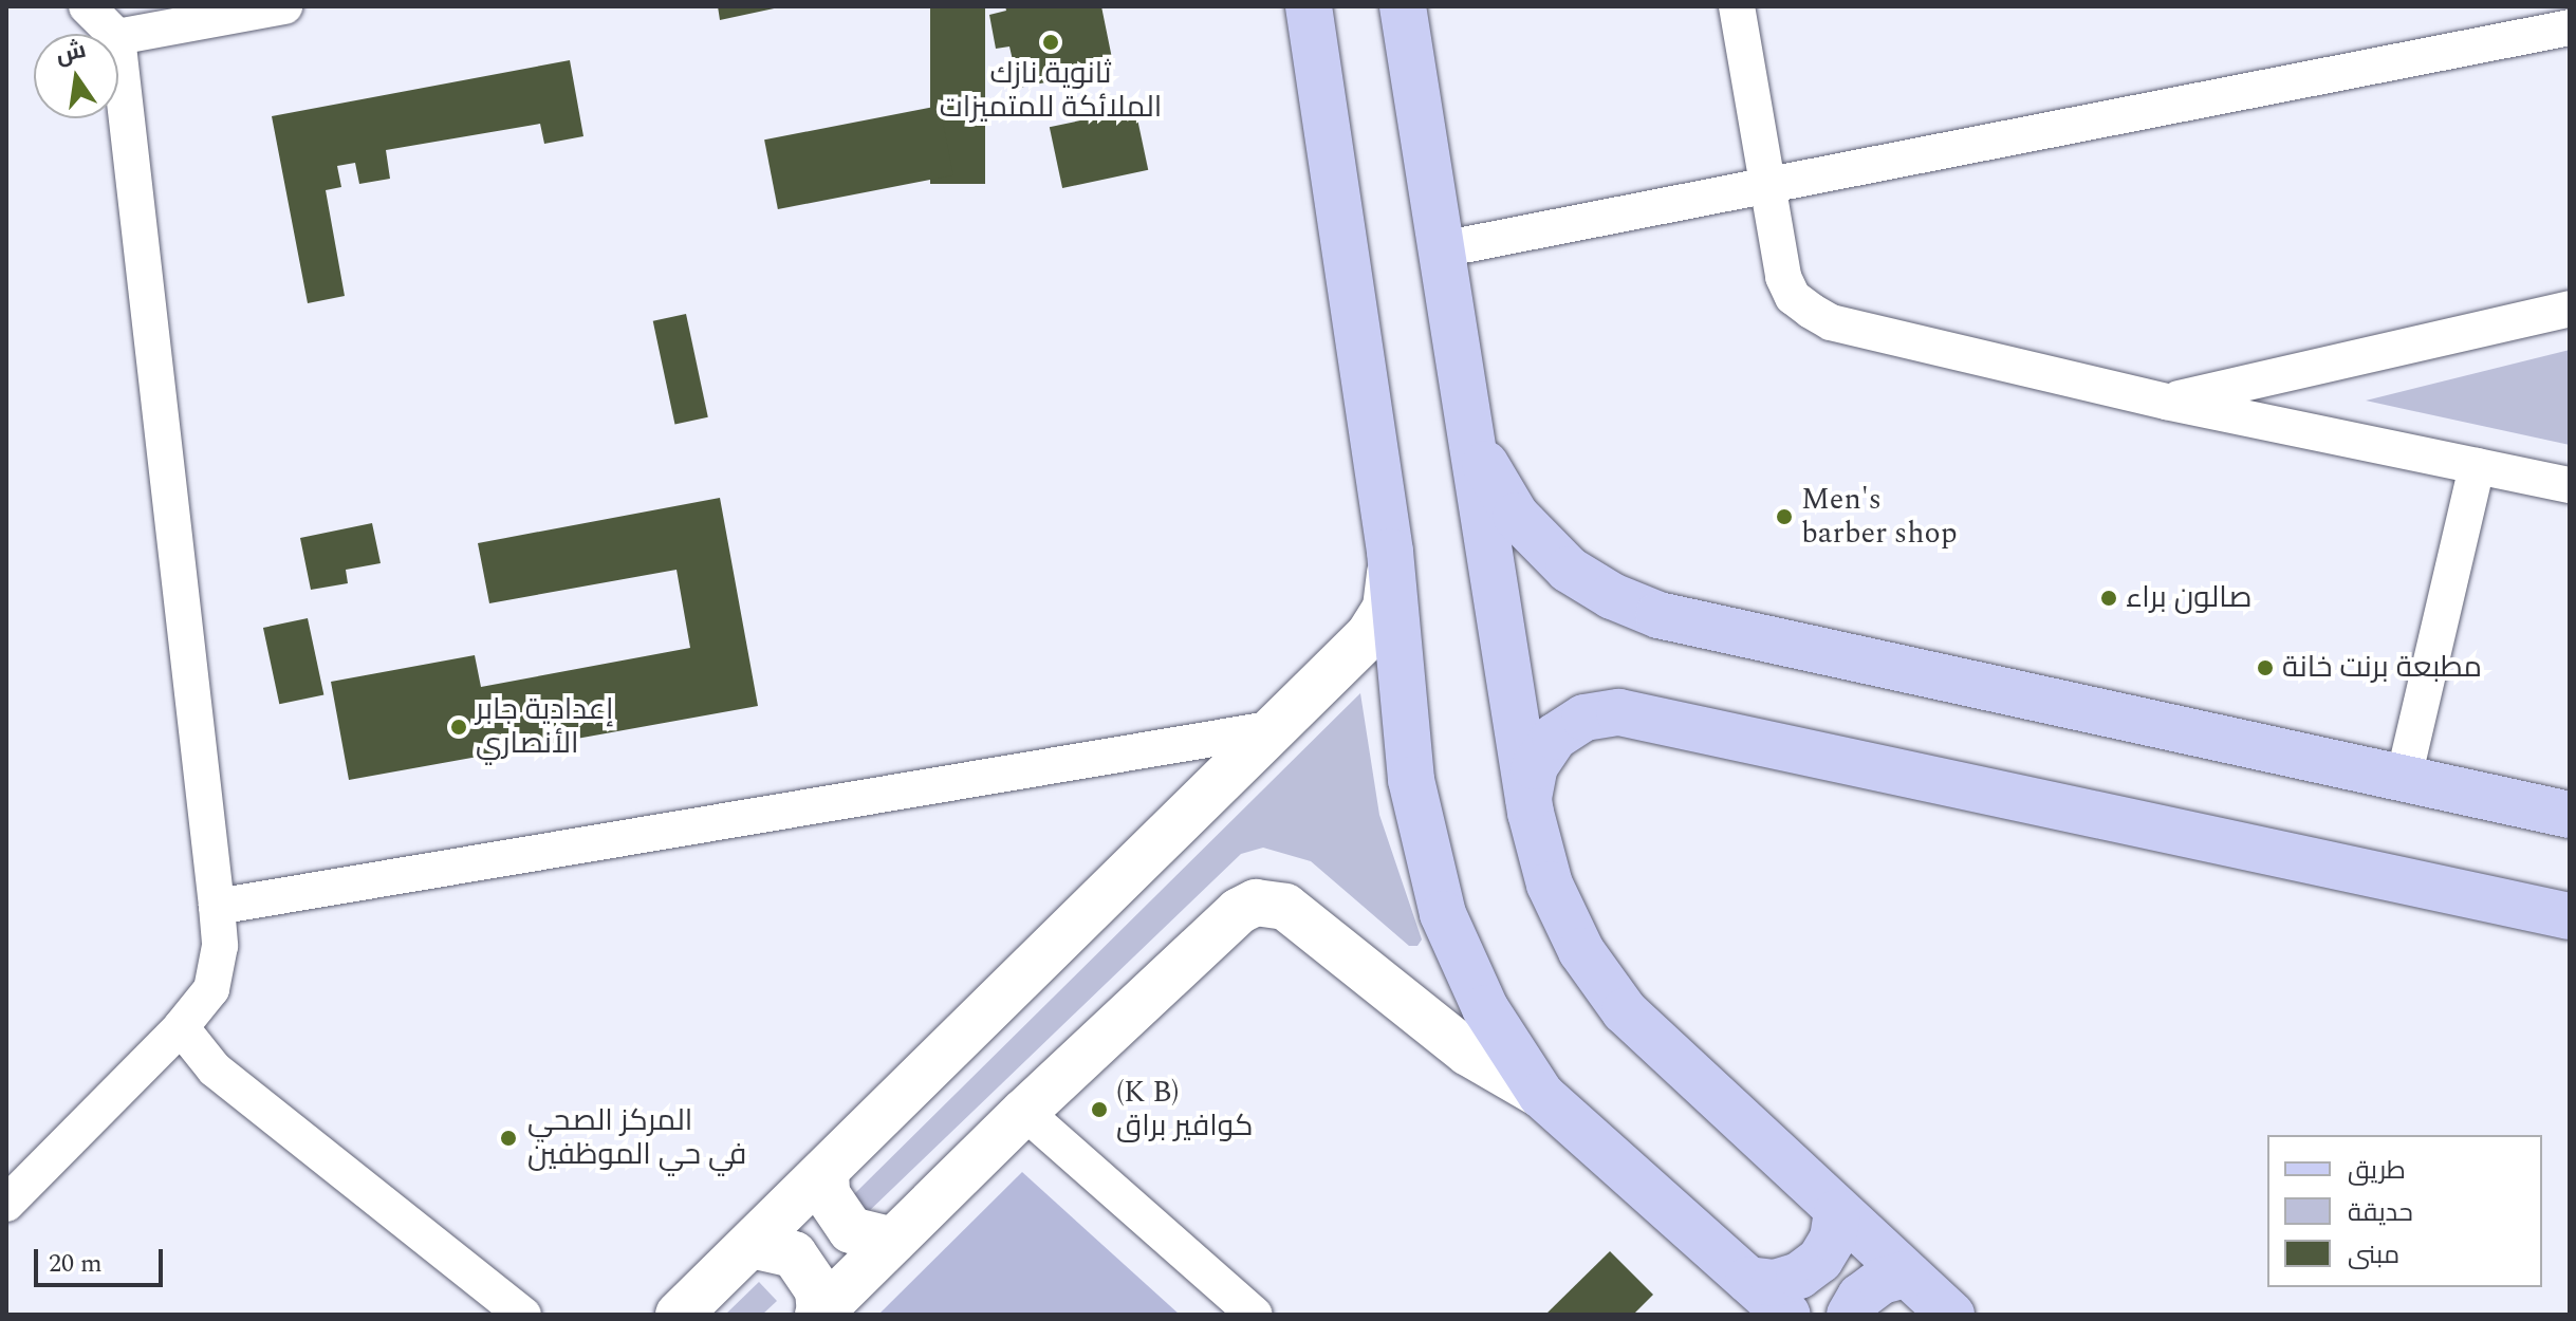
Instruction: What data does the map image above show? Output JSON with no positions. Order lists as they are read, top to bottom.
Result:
{
  "places": [
    "ثانوية نازك الملائكة للمتميزات",
    "Men's barber shop",
    "صالون براء",
    "مطبعة برنت خانة",
    "إعدادية جابر الأنصاري",
    "(K B) كوافير براق",
    "المركز الصحي في حي الموظفين"
  ],
  "legend": ["طريق", "حديقة", "مبنى"],
  "scale_bar": "20 m",
  "north": "top"
}
